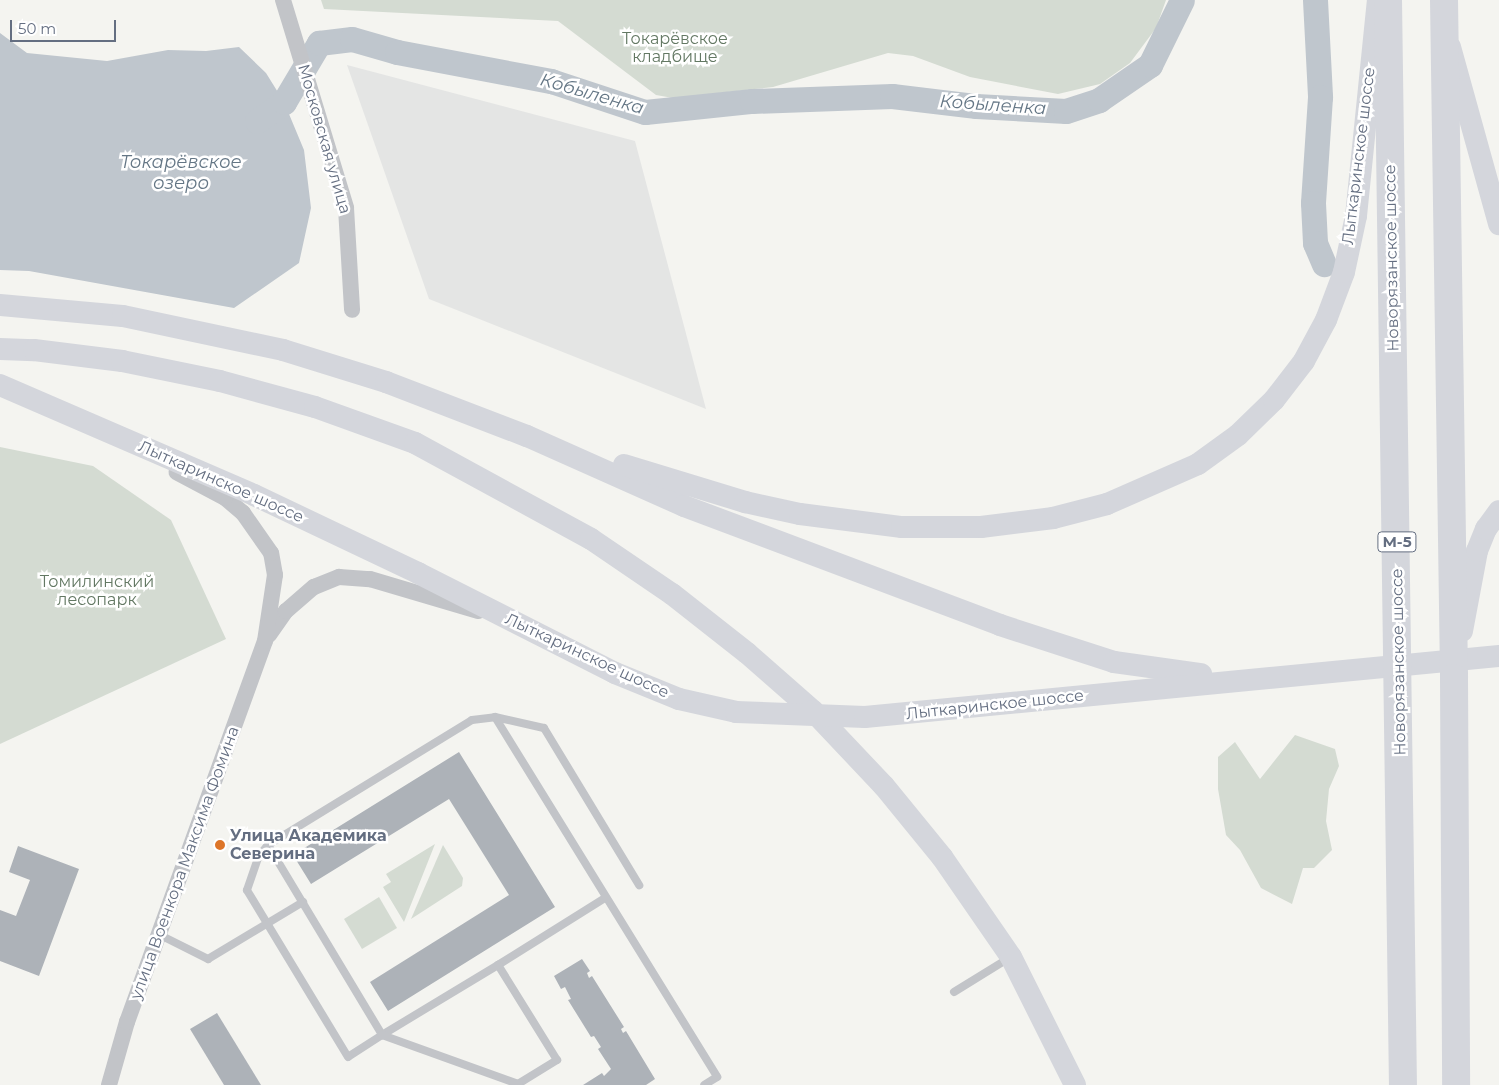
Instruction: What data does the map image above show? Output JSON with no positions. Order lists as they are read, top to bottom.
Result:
{
  "streets": {
    "highway": ["Новорязанское шоссе", "М-5"],
    "main road": ["Лыткаринское шоссе"],
    "street": ["Московская улица", "улица Военкора Максима Фомина"]
  },
  "crossings": [
    ["Лыткаринское шоссе", "улица Военкора Максима Фомина"]
  ],
  "water": ["Кобыленка", "Токарёвское озеро"],
  "parks": ["Токарёвское кладбище", "Томилинский лесопарк"],
  "places": ["Улица Академика Северина"],
  "scale_bar": "50 m"
}
